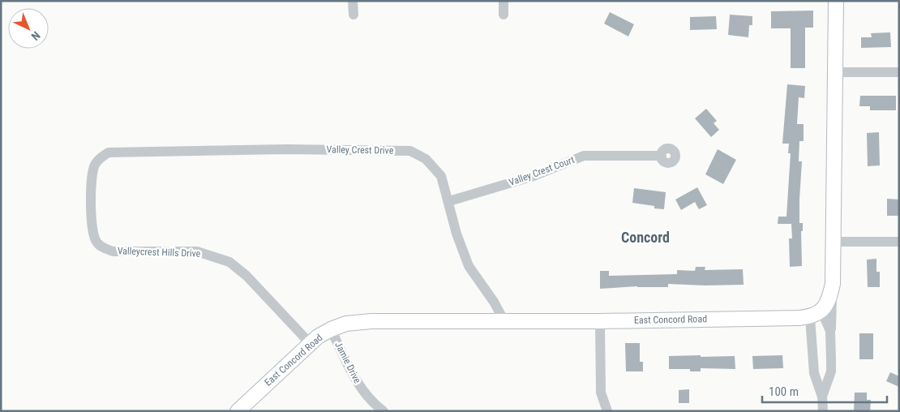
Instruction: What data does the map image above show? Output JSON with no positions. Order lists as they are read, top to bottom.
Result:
{
  "streets": {
    "street": [
      "Valley Crest Drive",
      "Valley Crest Court",
      "Valleycrest Hills Drive",
      "East Concord Road",
      "Jamie Drive"
    ]
  },
  "crossings": [
    ["Valley Crest Drive", "Valley Crest Court"],
    ["Valley Crest Drive", "Valleycrest Hills Drive"],
    ["Valley Crest Drive", "East Concord Road"],
    ["Valleycrest Hills Drive", "East Concord Road"],
    ["East Concord Road", "Jamie Drive"]
  ],
  "districts": ["Concord"],
  "scale_bar": "100 m",
  "north": "bottom right"
}
